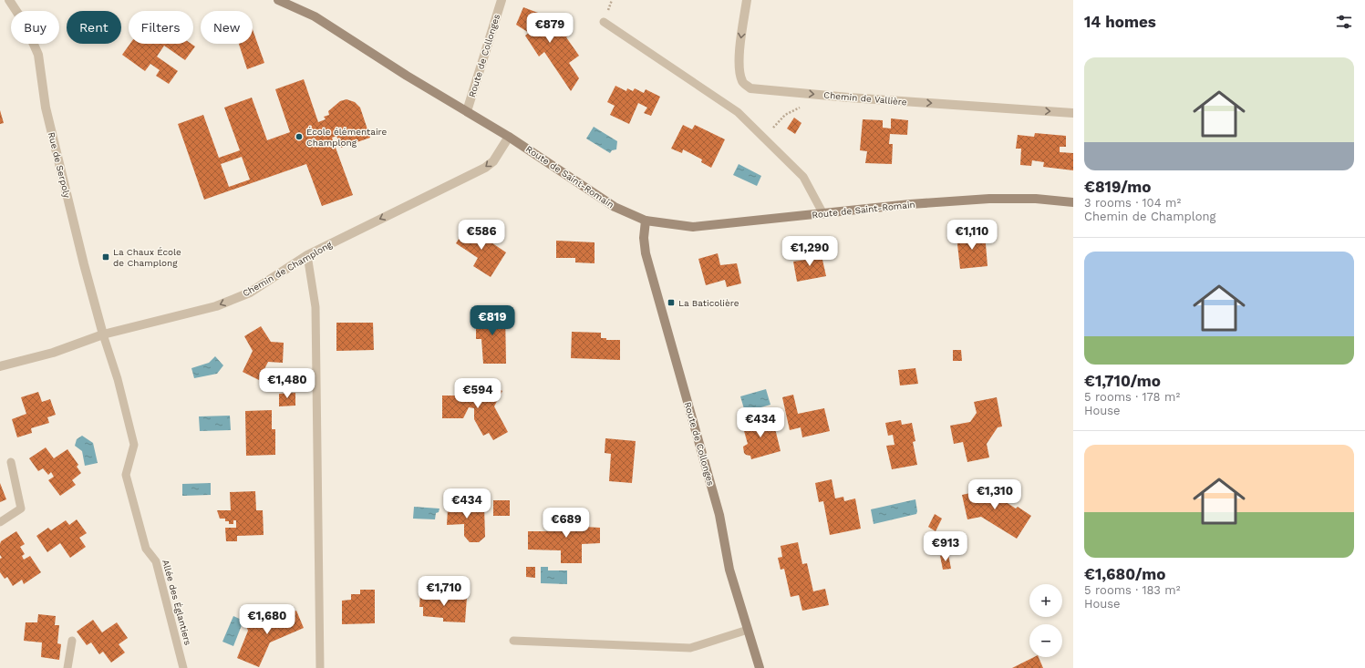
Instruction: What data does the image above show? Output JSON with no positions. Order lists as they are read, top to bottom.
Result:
{
  "streets": {
    "main road": ["Route de Collonges", "Route de Saint-Romain"],
    "street": ["Chemin de Vallière", "Rue de Serpoly", "Chemin de Champlong"],
    "lane": ["Allée des Églantiers"]
  },
  "crossings": [
    ["Route de Collonges", "Route de Saint-Romain"],
    ["Rue de Serpoly", "Chemin de Champlong"],
    ["Rue de Serpoly", "Allée des Églantiers"],
    ["Route de Saint-Romain", "Chemin de Champlong"],
    ["Chemin de Champlong", "Allée des Églantiers"]
  ],
  "one_way": ["Chemin de Vallière", "Chemin de Champlong"],
  "places": {
    "other": ["École élémentaire Champlong"],
    "transit": ["La Chaux École de Champlong", "La Baticolière"]
  },
  "page": {
    "heading": "14 homes",
    "chip": [
      "Buy",
      "Rent",
      "Filters",
      "New"
    ],
    "price": [
      "€879",
      "€586",
      "€1,110",
      "€1,290",
      "€819",
      "€1,480",
      "€594",
      "€434",
      "€1,310",
      "€434",
      "€689",
      "€913",
      "€1,710",
      "€1,680"
    ],
    "list": [
      {
        "name": "€819/mo",
        "note": "3 rooms · 104 m² · Chemin de Champlong"
      },
      {
        "name": "€1,710/mo",
        "note": "5 rooms · 178 m² · House"
      },
      {
        "name": "€1,680/mo",
        "note": "5 rooms · 183 m² · House"
      }
    ],
    "map_buttons": ["+", "−"]
  }
}
